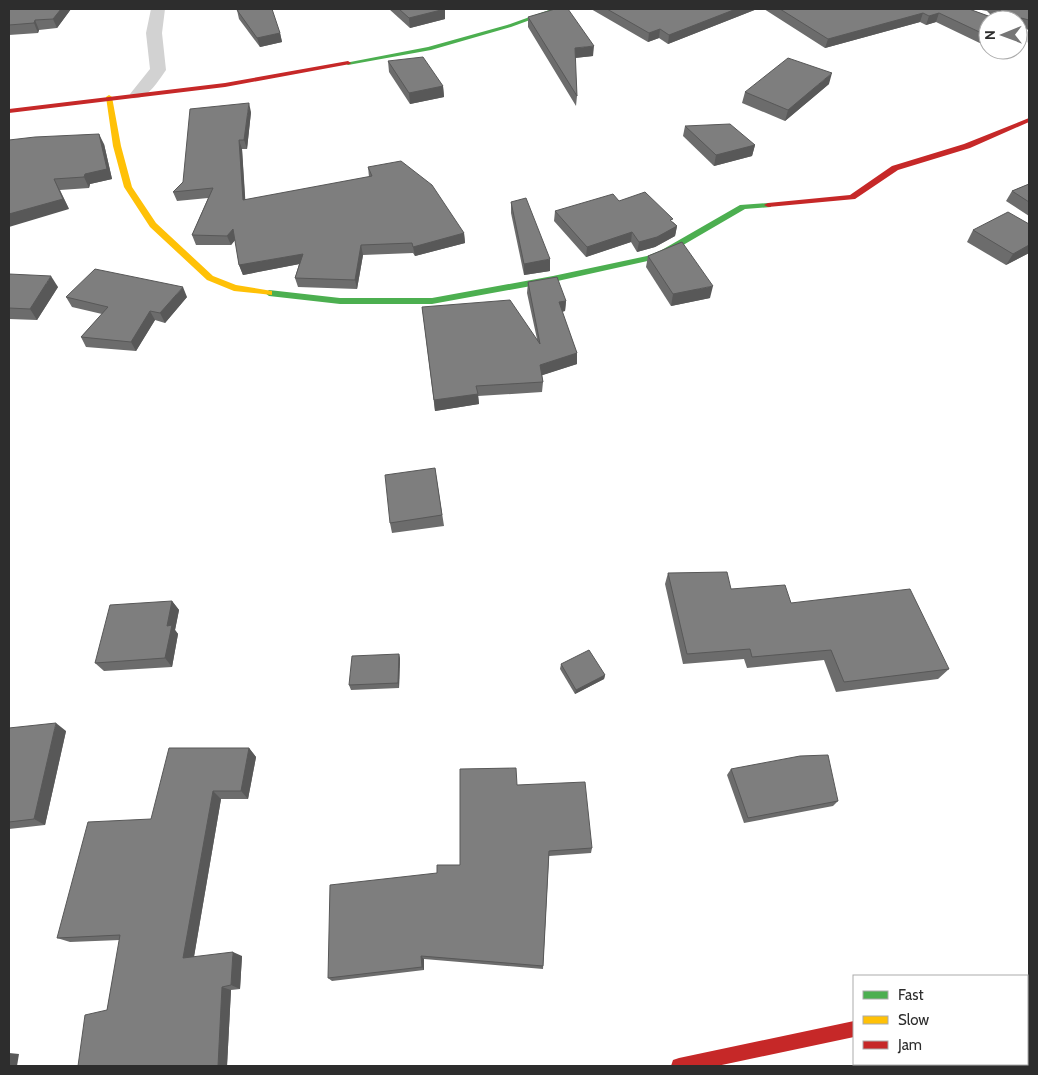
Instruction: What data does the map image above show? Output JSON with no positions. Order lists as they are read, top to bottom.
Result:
{
  "legend": ["Fast", "Slow", "Jam"],
  "north": "left"
}
